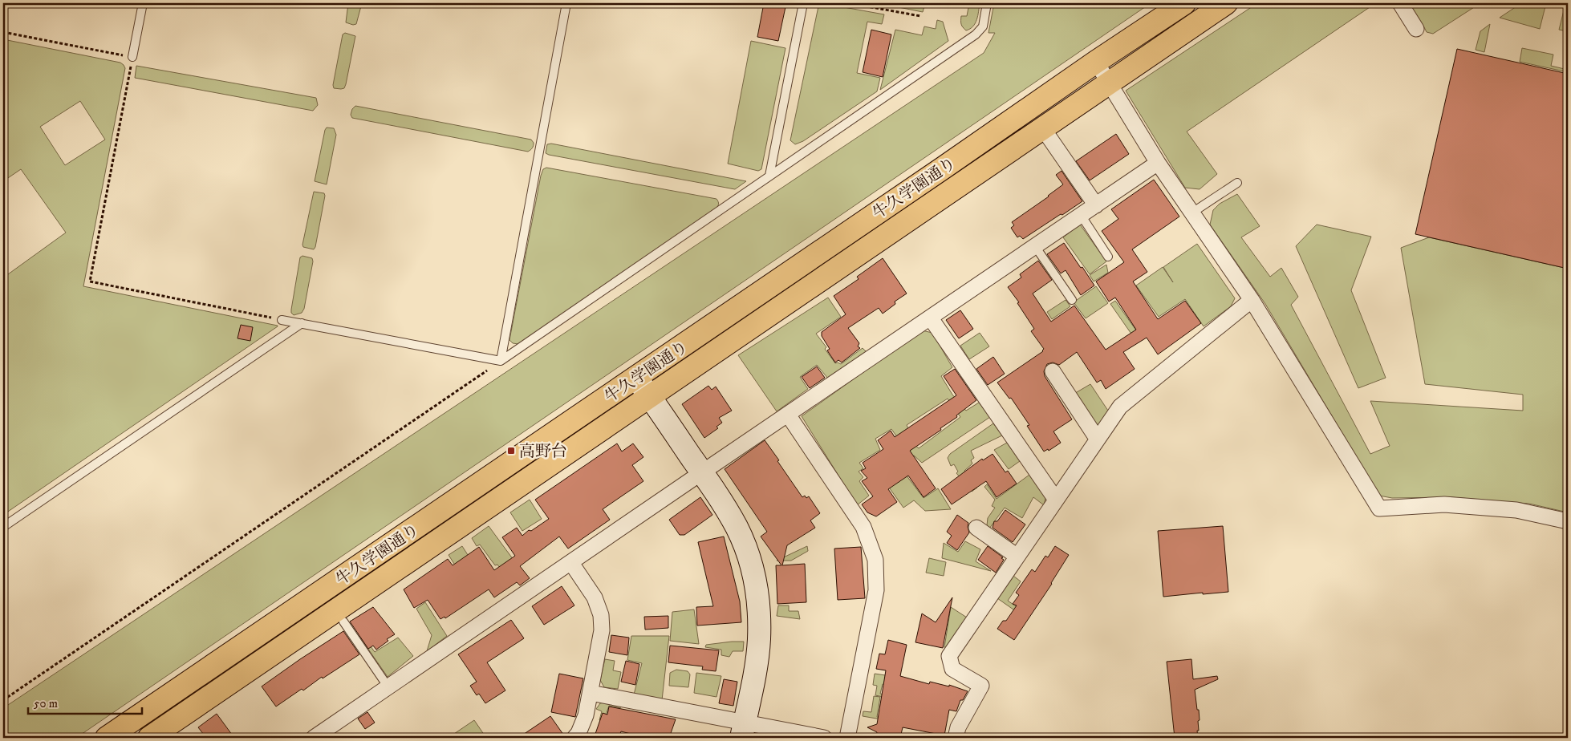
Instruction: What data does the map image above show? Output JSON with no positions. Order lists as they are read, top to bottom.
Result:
{
  "streets": {
    "highway": ["牛久学園通り"]
  },
  "places": {
    "transit": ["高野台"]
  },
  "scale_bar": "50 m"
}
